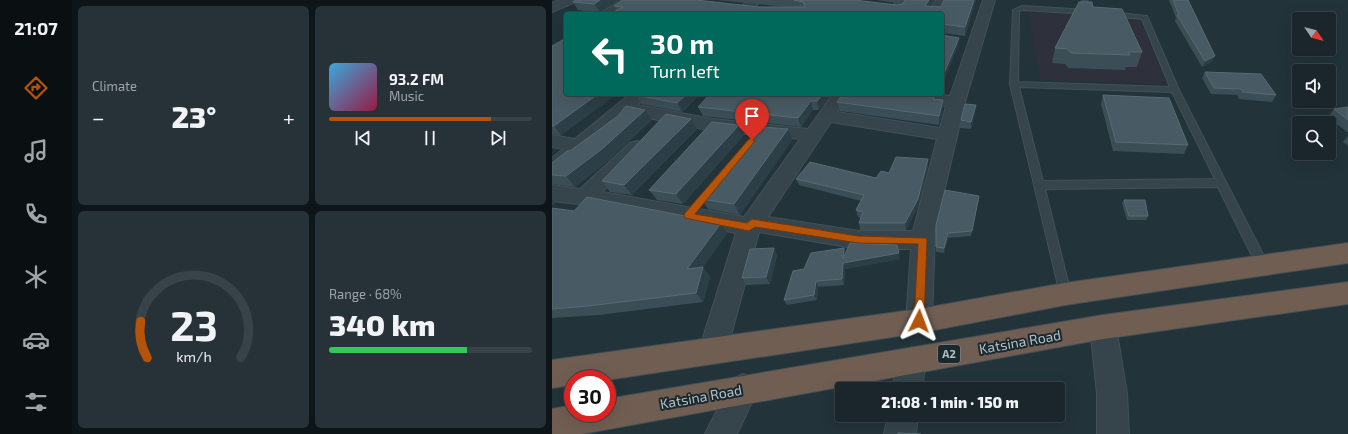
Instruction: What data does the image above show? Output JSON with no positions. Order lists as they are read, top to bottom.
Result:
{
  "streets": {
    "highway": ["Katsina Road", "A2"]
  },
  "north": "bottom right",
  "page": {
    "tabs": "21:07",
    "tile": [
      "Climate",
      ["Range · 68%", "340 km"]
    ],
    "turn": ["30 m", "Turn left"],
    "song": ["93.2 FM", "Music"],
    "heat": ["−", "23°", "+"],
    "limit": "30",
    "trip": "21:08 · 1 min · 150 m",
    "gauge": ["23", "km/h"]
  }
}
